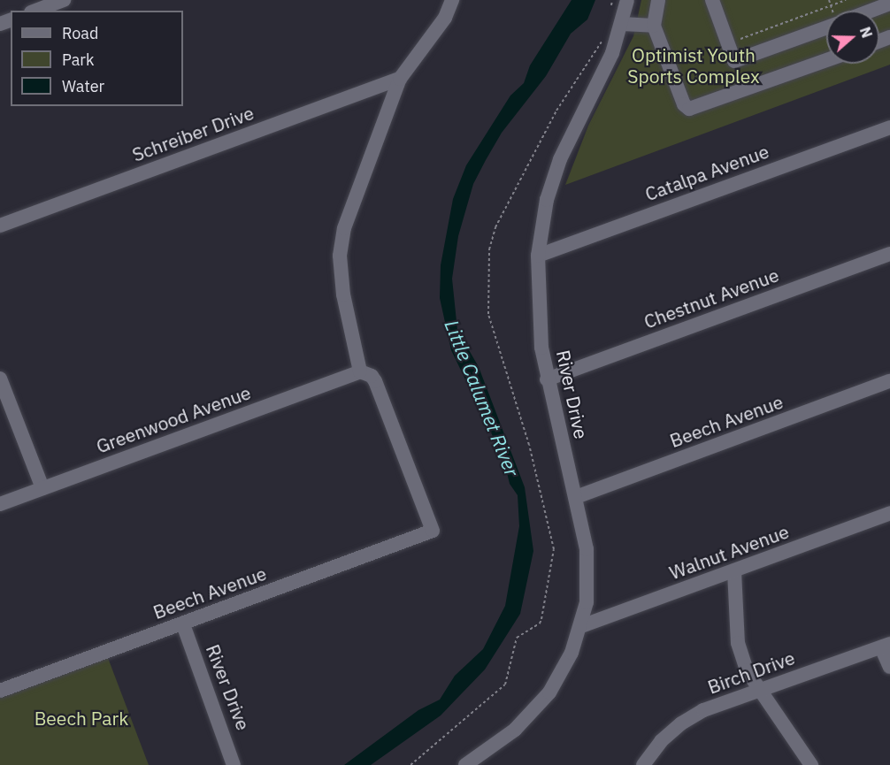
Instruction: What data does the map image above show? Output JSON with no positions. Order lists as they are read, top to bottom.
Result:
{
  "streets": {
    "street": [
      "Schreiber Drive",
      "Catalpa Avenue",
      "Chestnut Avenue",
      "River Drive",
      "Greenwood Avenue",
      "Beech Avenue",
      "Walnut Avenue",
      "Birch Drive"
    ]
  },
  "crossings": [
    ["Catalpa Avenue", "River Drive"],
    ["Chestnut Avenue", "River Drive"],
    ["River Drive", "Beech Avenue"],
    ["River Drive", "Walnut Avenue"],
    ["Greenwood Avenue", "Beech Avenue"]
  ],
  "water": ["Little Calumet River"],
  "parks": ["Optimist Youth Sports Complex", "Beech Park"],
  "legend": ["Road", "Park", "Water"],
  "north": "right"
}
